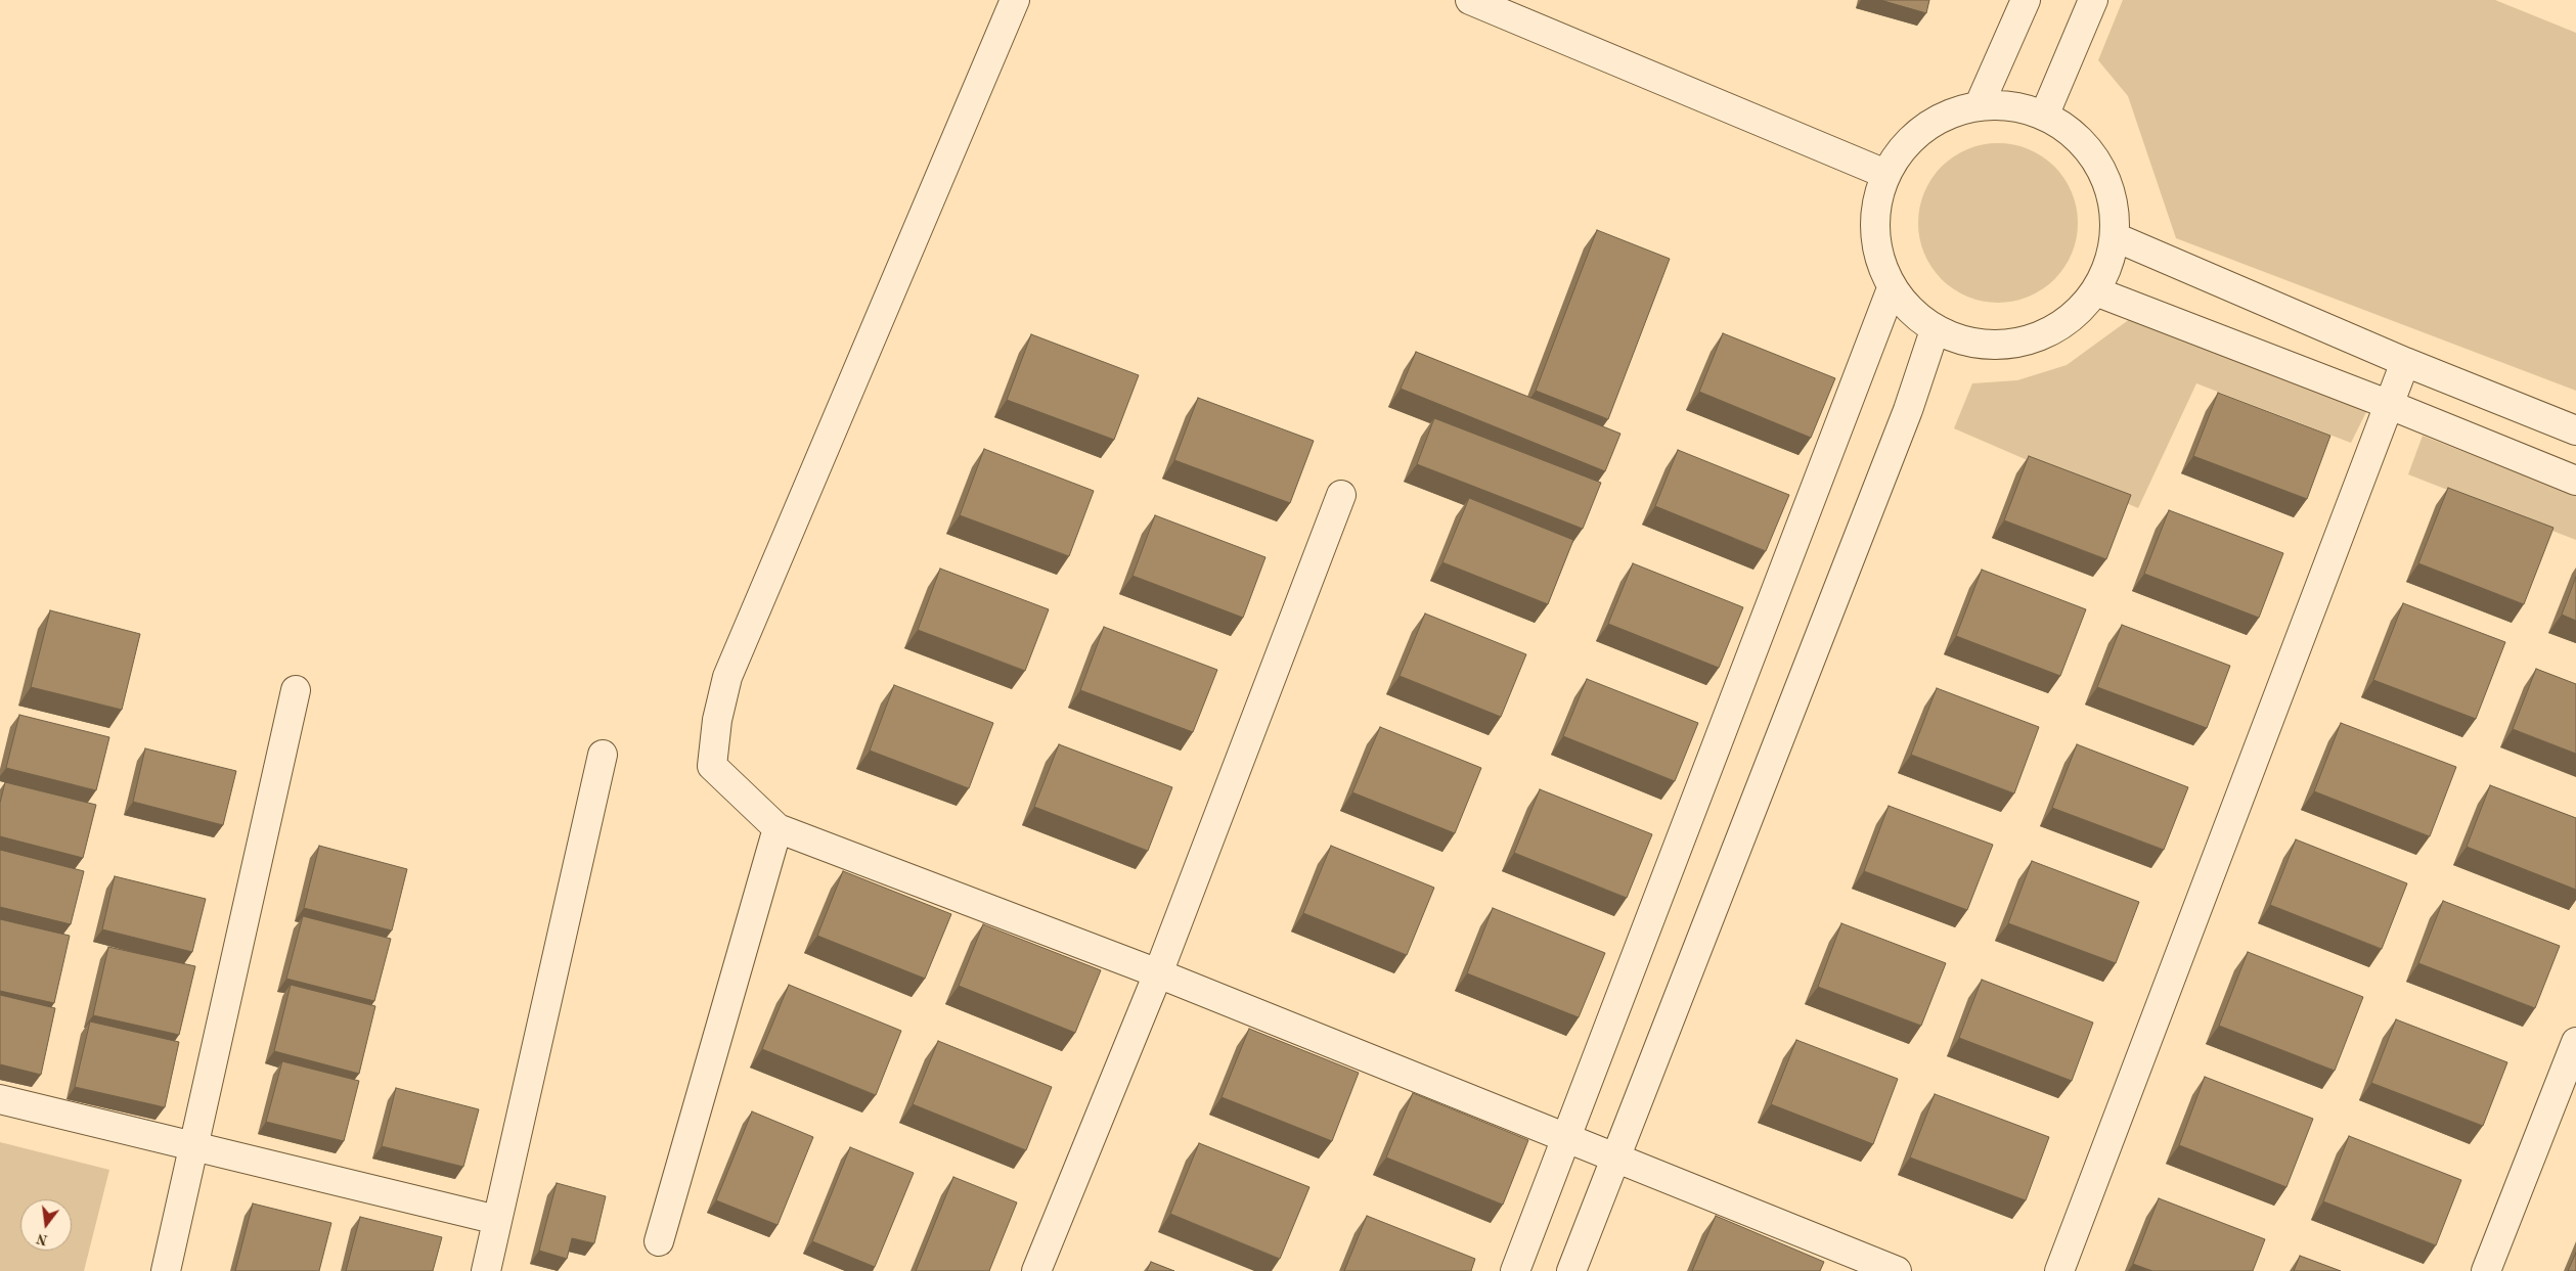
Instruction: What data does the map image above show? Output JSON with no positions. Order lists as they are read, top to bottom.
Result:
{
  "north": "bottom"
}
